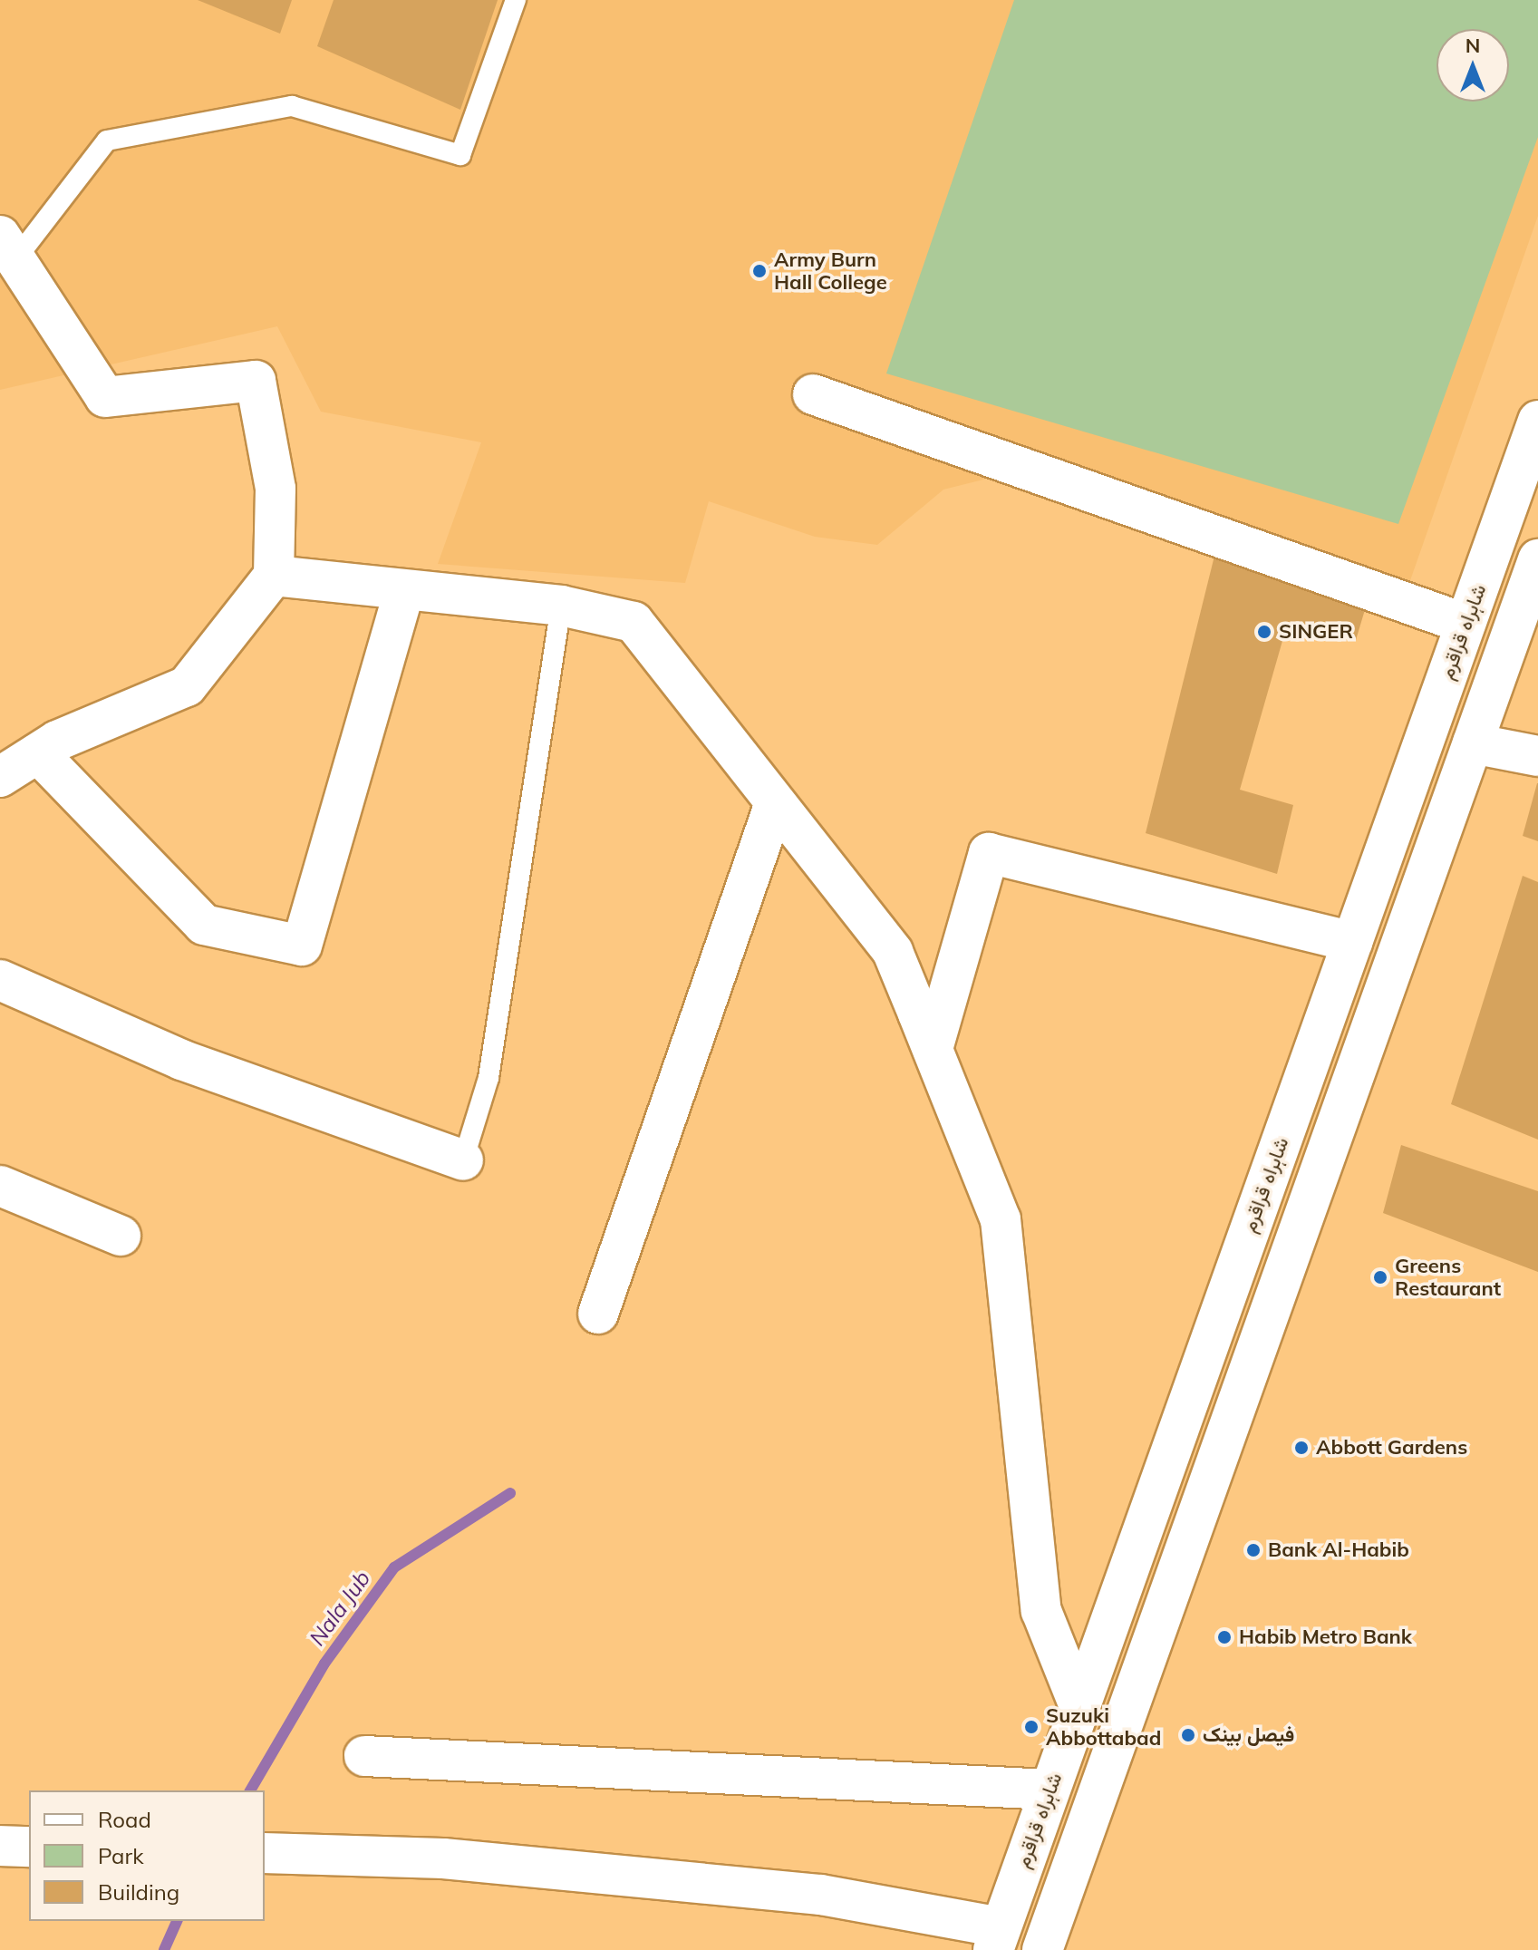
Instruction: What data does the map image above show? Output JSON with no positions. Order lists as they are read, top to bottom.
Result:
{
  "streets": {
    "main road": ["شاہراہ قراقرم"]
  },
  "water": ["Nala Jub"],
  "places": [
    "Army Burn Hall College",
    "SINGER",
    "Greens Restaurant",
    "Abbott Gardens",
    "Bank Al-Habib",
    "Habib Metro Bank",
    "Suzuki Abbottabad",
    "فیصل بینک"
  ],
  "legend": ["Road", "Park", "Building"],
  "north": "top"
}
